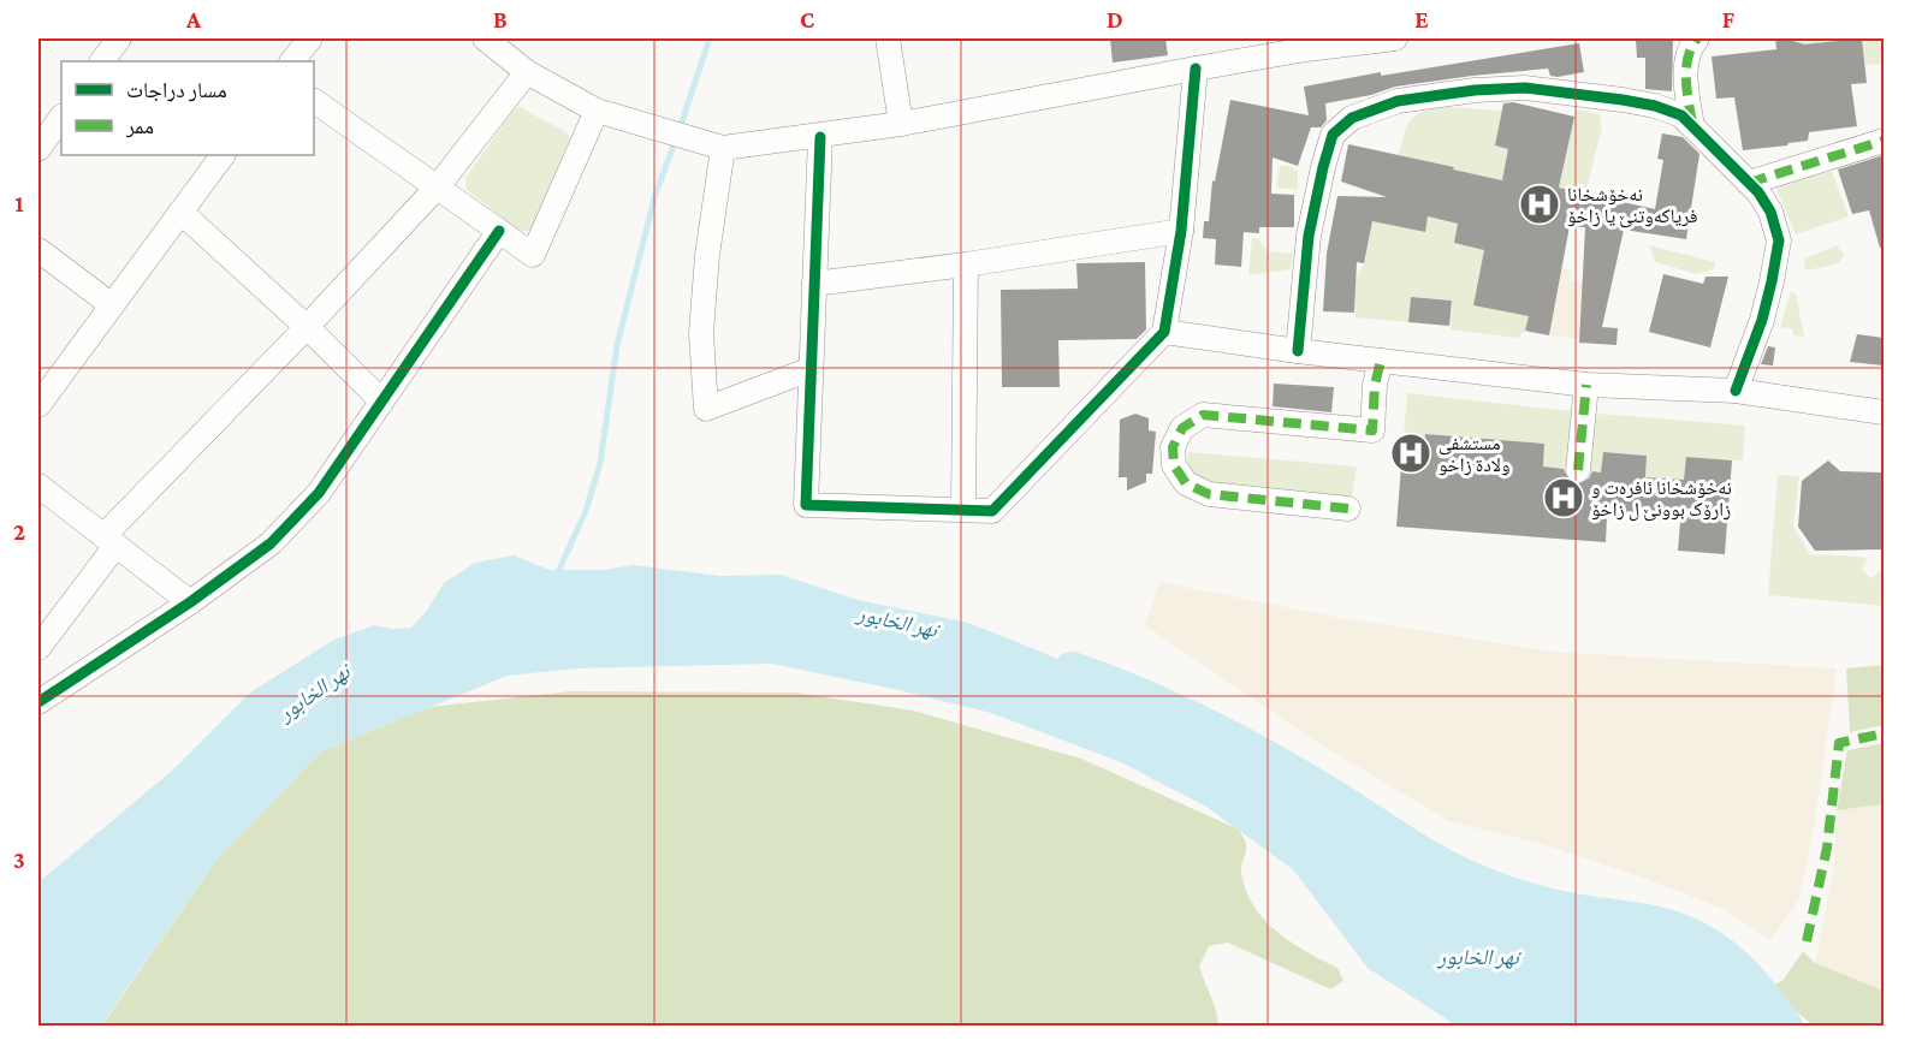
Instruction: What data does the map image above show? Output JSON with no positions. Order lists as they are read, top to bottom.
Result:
{
  "water": ["نهر الخابور"],
  "places": {
    "hospital": ["نه‌خۆشخانا فرياكه‌وتنێ يا زاخۆ", "مستشفى ولادة زاخو", "نەخۆشخانا ئافرەت و زارۆک بوونێ ل زاخۆ"]
  },
  "legend": ["مسار دراجات", "ممر"],
  "grid": {
    "columns": [
      "A",
      "B",
      "C",
      "D",
      "E",
      "F"
    ],
    "rows": ["1", "2", "3"]
  }
}
